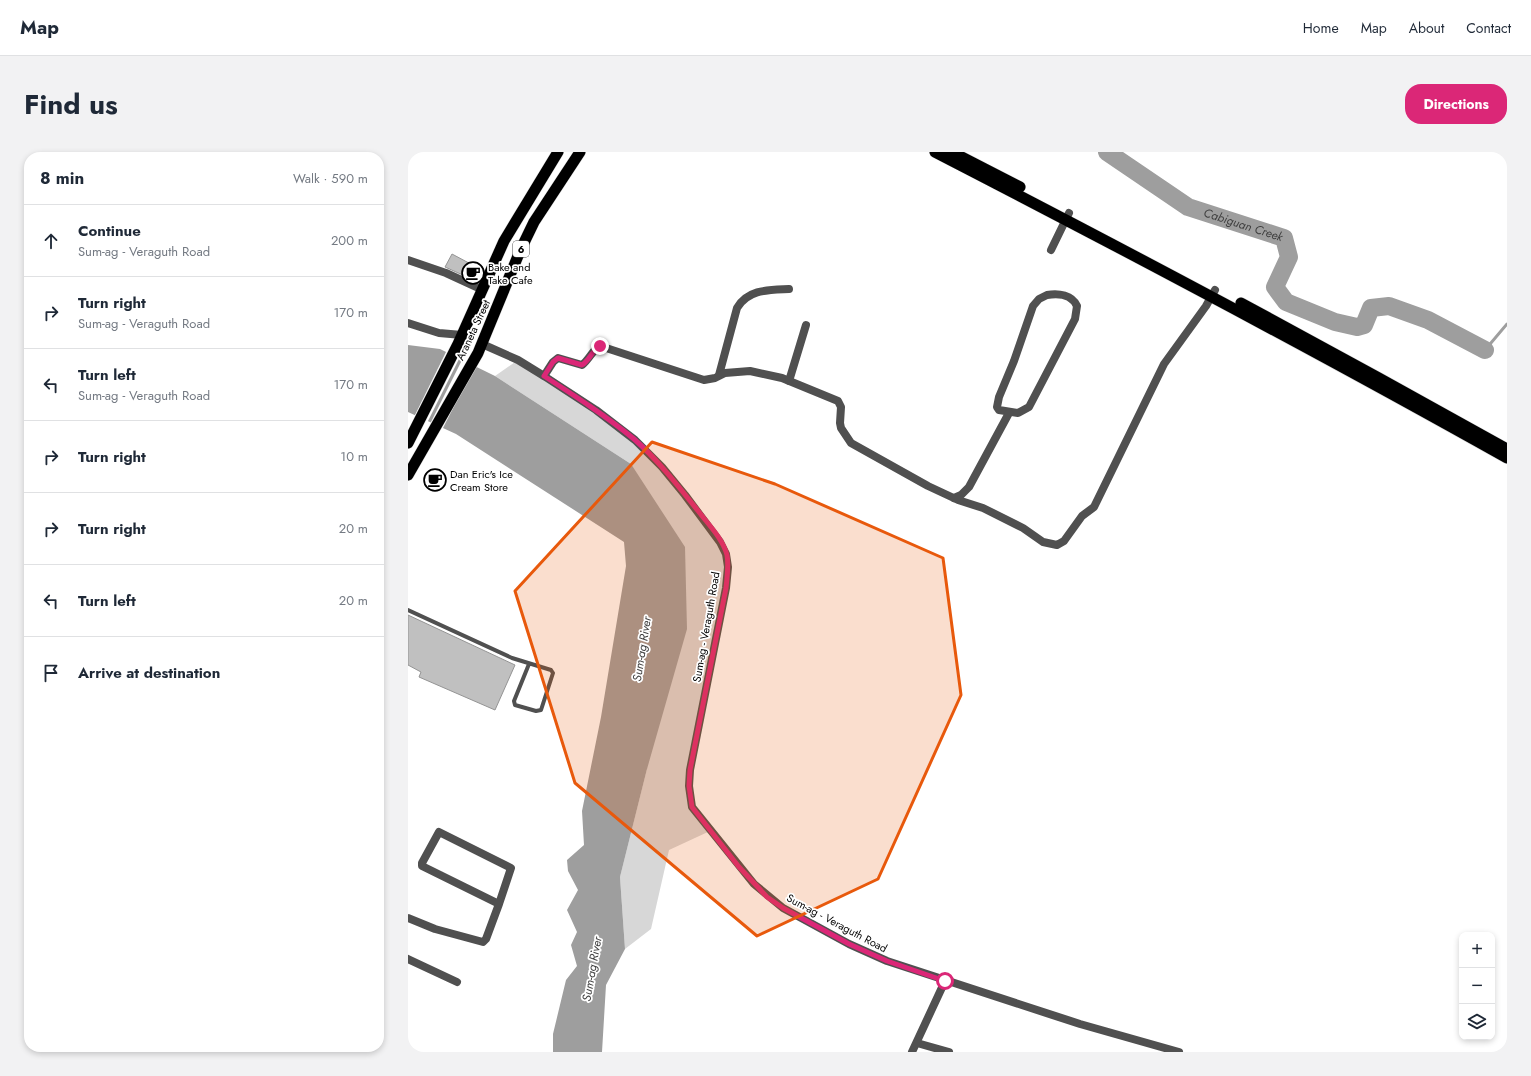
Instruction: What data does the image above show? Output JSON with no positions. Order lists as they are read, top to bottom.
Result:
{
  "streets": {
    "highway": ["6", "Araneta Street"],
    "street": ["Sum-ag - Veraguth Road"]
  },
  "crossings": [
    ["Araneta Street", "Sum-ag - Veraguth Road"]
  ],
  "water": ["Cabiguan Creek", "Sum-ag River"],
  "places": {
    "cafe": ["Bake and Take Cafe", "Dan Eric's Ice Cream Store"]
  },
  "page": {
    "header": "Map",
    "nav": [
      "Home",
      "Map",
      "About",
      "Contact"
    ],
    "title": "Find us",
    "buttons": "Directions",
    "heading": ["8 min", "Walk · 590 m"],
    "list": [
      ["Continue", "Sum-ag - Veraguth Road", "200 m"],
      ["Turn right", "Sum-ag - Veraguth Road", "170 m"],
      ["Turn left", "Sum-ag - Veraguth Road", "170 m"],
      ["Turn right", "10 m"],
      ["Turn right", "20 m"],
      ["Turn left", "20 m"],
      "Arrive at destination"
    ],
    "map_buttons": ["+", "−"]
  }
}
